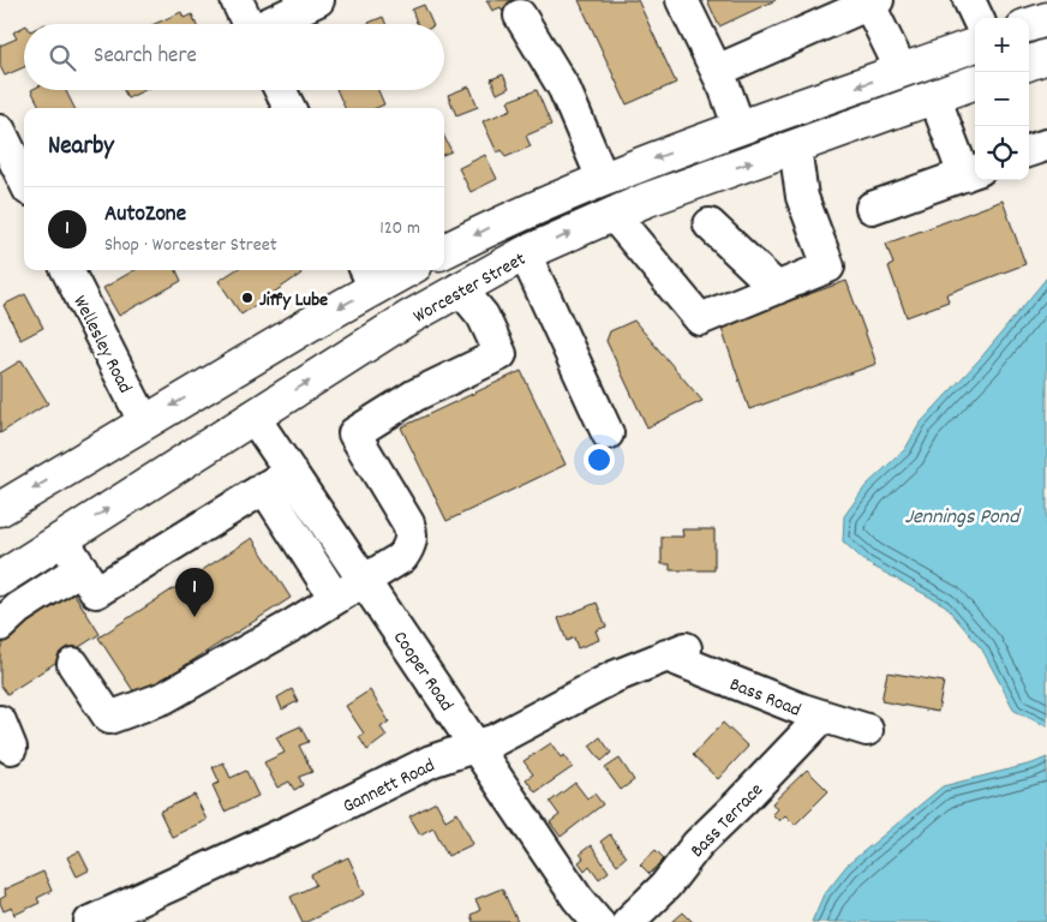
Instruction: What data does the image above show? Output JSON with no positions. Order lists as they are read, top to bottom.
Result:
{
  "streets": {
    "highway": ["Worcester Street"],
    "street": [
      "Wellesley Road",
      "Cooper Road",
      "Bass Road",
      "Gannett Road",
      "Bass Terrace"
    ]
  },
  "crossings": [
    ["Worcester Street", "Cooper Road"],
    ["Cooper Road", "Gannett Road"],
    ["Bass Road", "Gannett Road"],
    ["Bass Road", "Bass Terrace"]
  ],
  "water": ["Jennings Pond"],
  "places": ["Jiffy Lube"],
  "page": {
    "map_buttons": ["+", "−"],
    "search": "Search here",
    "heading": "Nearby",
    "list": [
      {
        "mark": "1",
        "name": "AutoZone",
        "note": "Shop · Worcester Street",
        "value": "120 m"
      }
    ],
    "pins": "1"
  }
}
